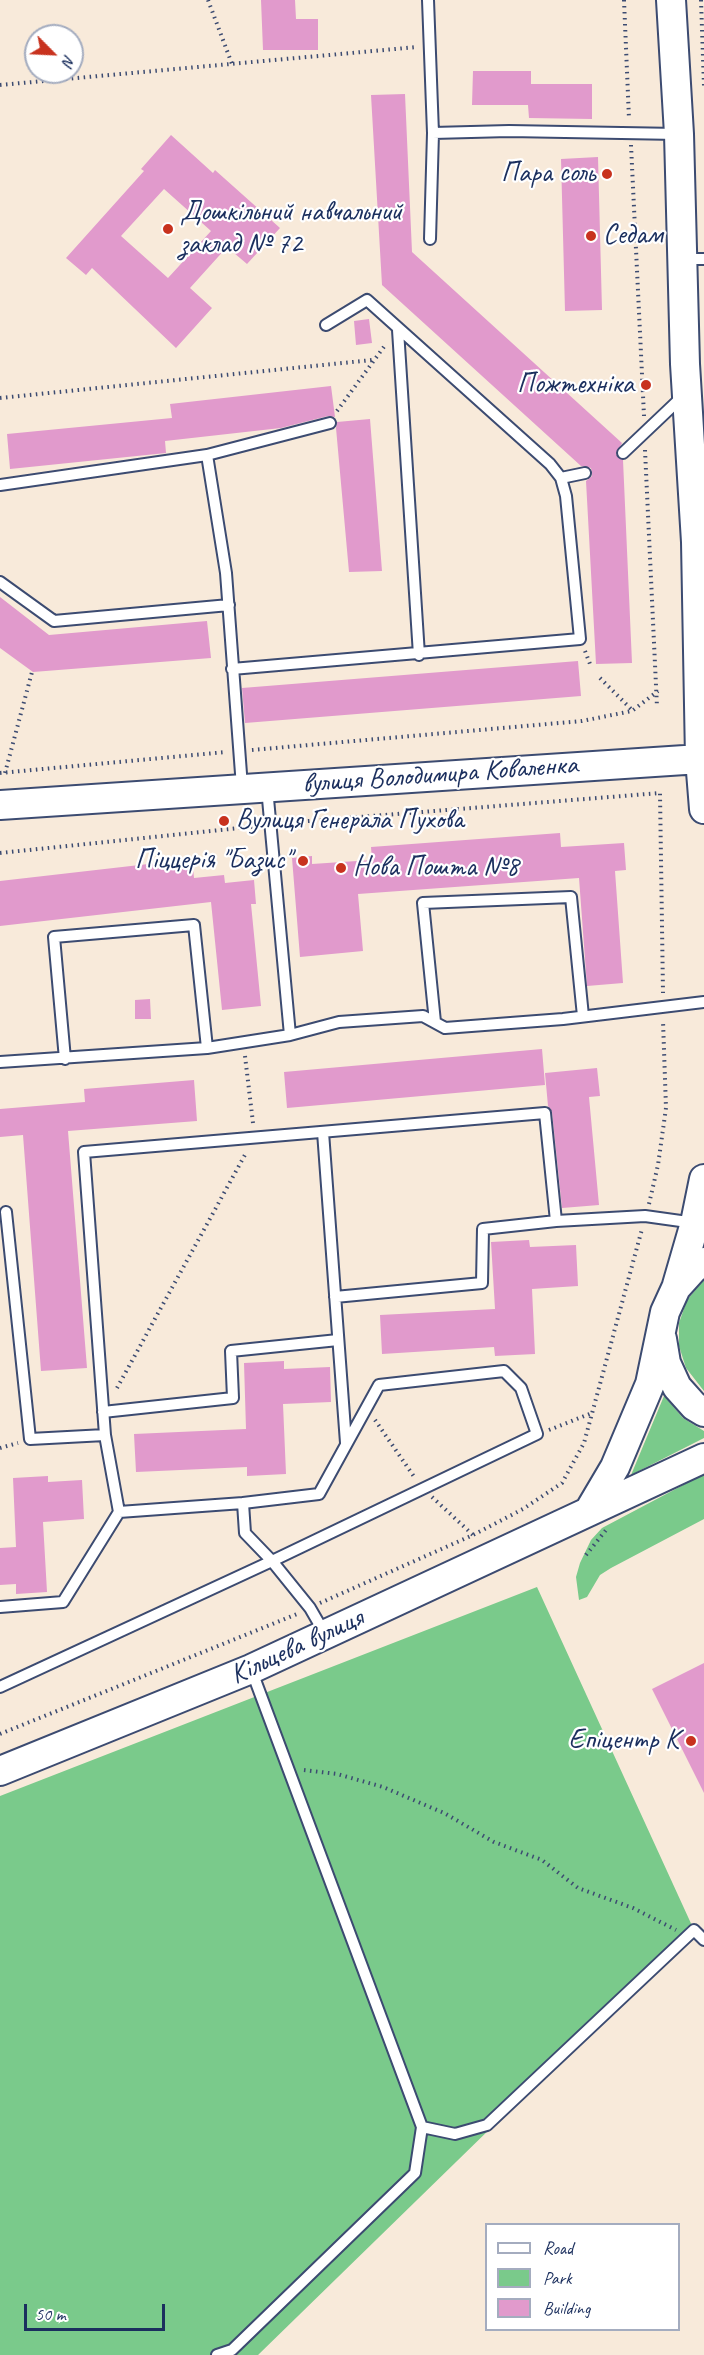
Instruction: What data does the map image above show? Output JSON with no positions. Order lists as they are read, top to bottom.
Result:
{
  "streets": {
    "main road": ["вулиця Володимира Коваленка", "Кільцева вулиця"]
  },
  "places": [
    "Пара соль",
    "Дошкільний навчальний заклад № 72",
    "Седам",
    "Пожтехніка",
    "Вулиця Генерала Пухова",
    "Піццерія \"Базис\"",
    "Нова Пошта №8",
    "Епіцентр К"
  ],
  "legend": ["Road", "Park", "Building"],
  "scale_bar": "50 m",
  "north": "bottom right"
}
